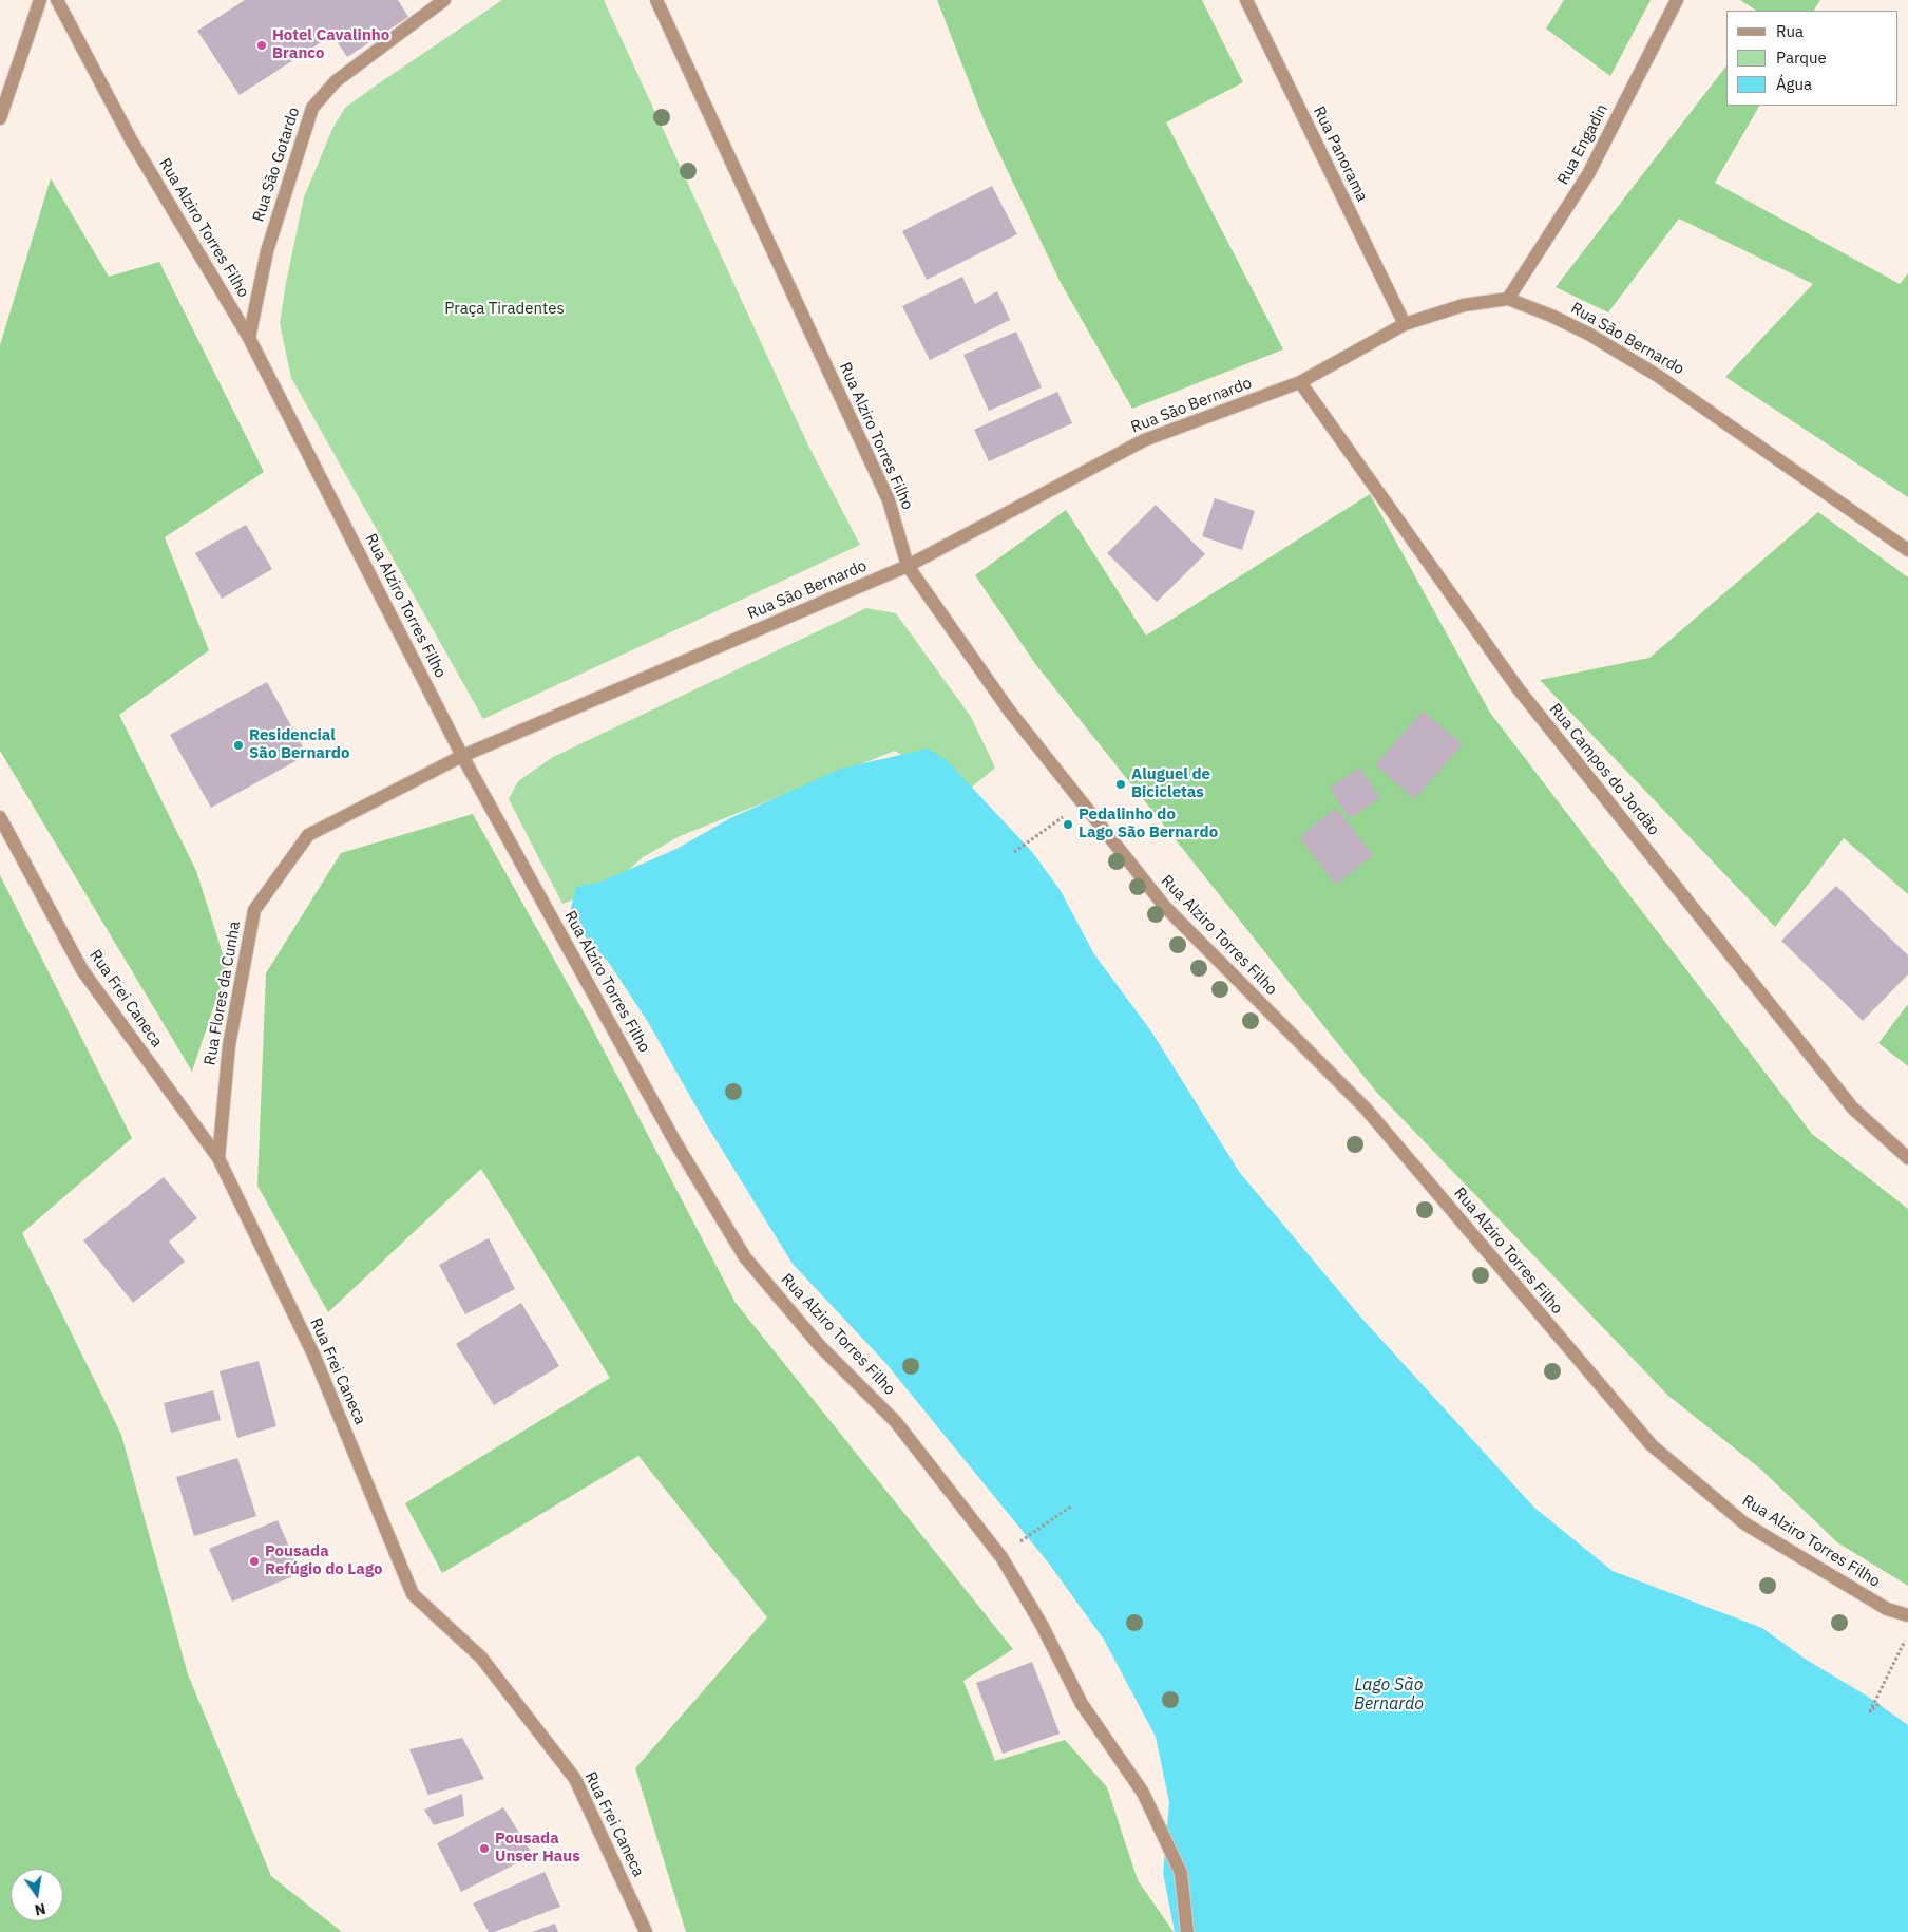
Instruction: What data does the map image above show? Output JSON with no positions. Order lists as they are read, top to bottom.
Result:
{
  "streets": {
    "street": [
      "Rua Engadin",
      "Rua Panorama",
      "Rua São Gotardo",
      "Rua Alziro Torres Filho",
      "Rua São Bernardo",
      "Rua Campos do Jordão",
      "Rua Flores da Cunha",
      "Rua Frei Caneca"
    ]
  },
  "crossings": [
    ["Rua Engadin", "Rua São Bernardo"],
    ["Rua Panorama", "Rua São Bernardo"],
    ["Rua São Gotardo", "Rua Alziro Torres Filho"],
    ["Rua Alziro Torres Filho", "Rua São Bernardo"],
    ["Rua Alziro Torres Filho", "Rua Flores da Cunha"],
    ["Rua São Bernardo", "Rua Campos do Jordão"],
    ["Rua São Bernardo", "Rua Flores da Cunha"],
    ["Rua Flores da Cunha", "Rua Frei Caneca"]
  ],
  "water": ["Lago São Bernardo"],
  "parks": ["Praça Tiradentes"],
  "places": [
    "Hotel Cavalinho Branco",
    "Residencial São Bernardo",
    "Aluguel de Bicicletas",
    "Pedalinho do Lago São Bernardo",
    "Pousada Refúgio do Lago",
    "Pousada Unser Haus"
  ],
  "legend": ["Rua", "Parque", "Água"],
  "north": "bottom"
}
